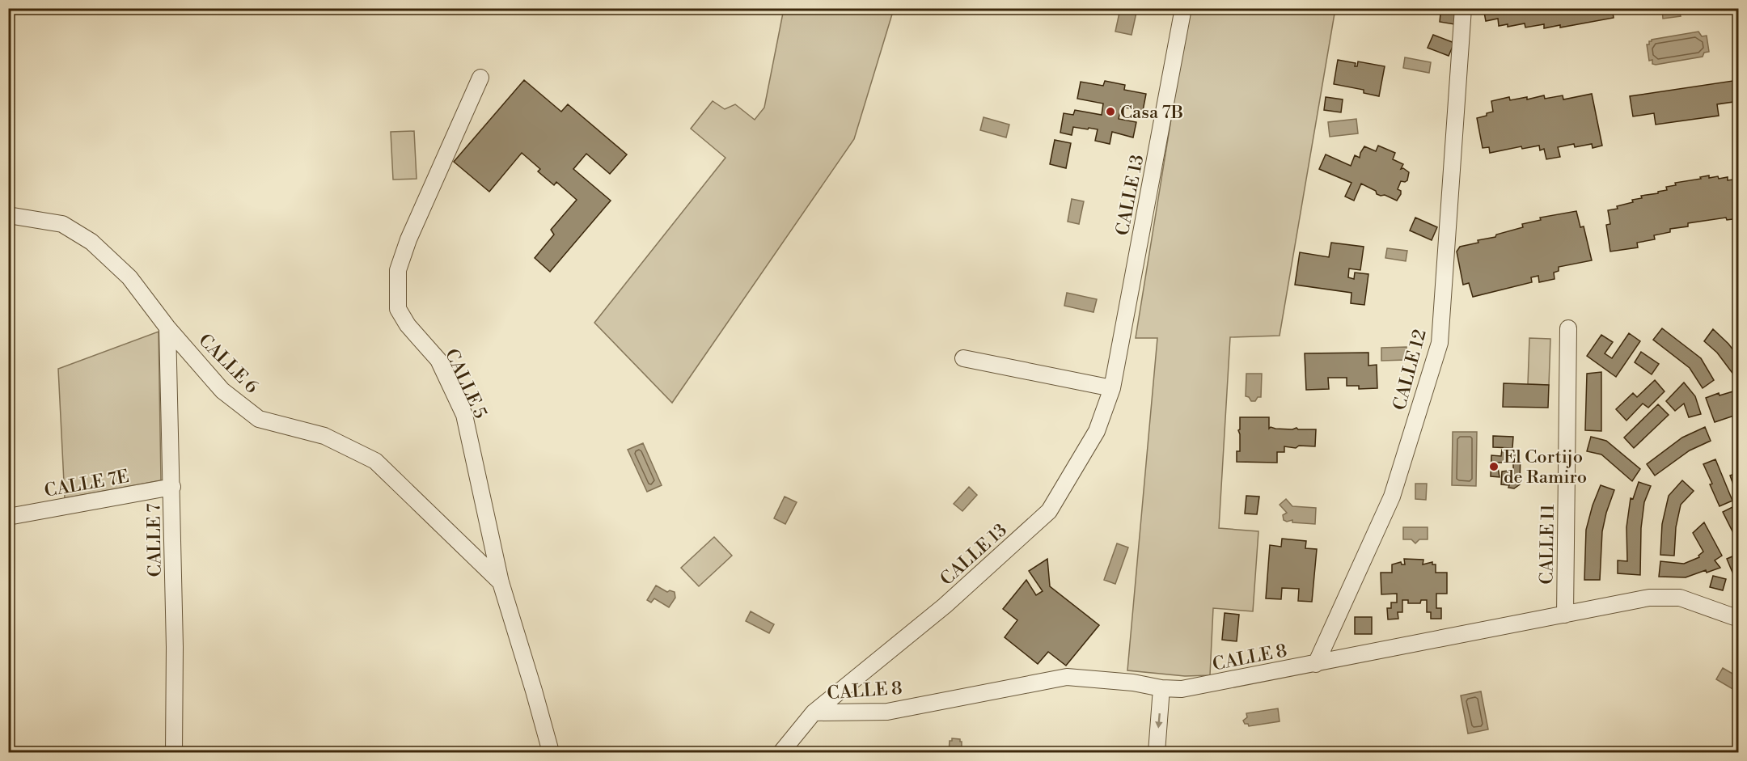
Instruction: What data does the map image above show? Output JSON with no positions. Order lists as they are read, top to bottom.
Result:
{
  "streets": {
    "street": [
      "CALLE 13",
      "CALLE 6",
      "CALLE 12",
      "CALLE 5",
      "CALLE 7E",
      "CALLE 7",
      "CALLE 11",
      "CALLE 8"
    ]
  },
  "crossings": [
    ["CALLE 13", "CALLE 8"],
    ["CALLE 6", "CALLE 5"],
    ["CALLE 6", "CALLE 7"],
    ["CALLE 12", "CALLE 8"],
    ["CALLE 7E", "CALLE 7"],
    ["CALLE 11", "CALLE 8"]
  ],
  "places": ["Casa 7B", "El Cortijo de Ramiro"]
}
